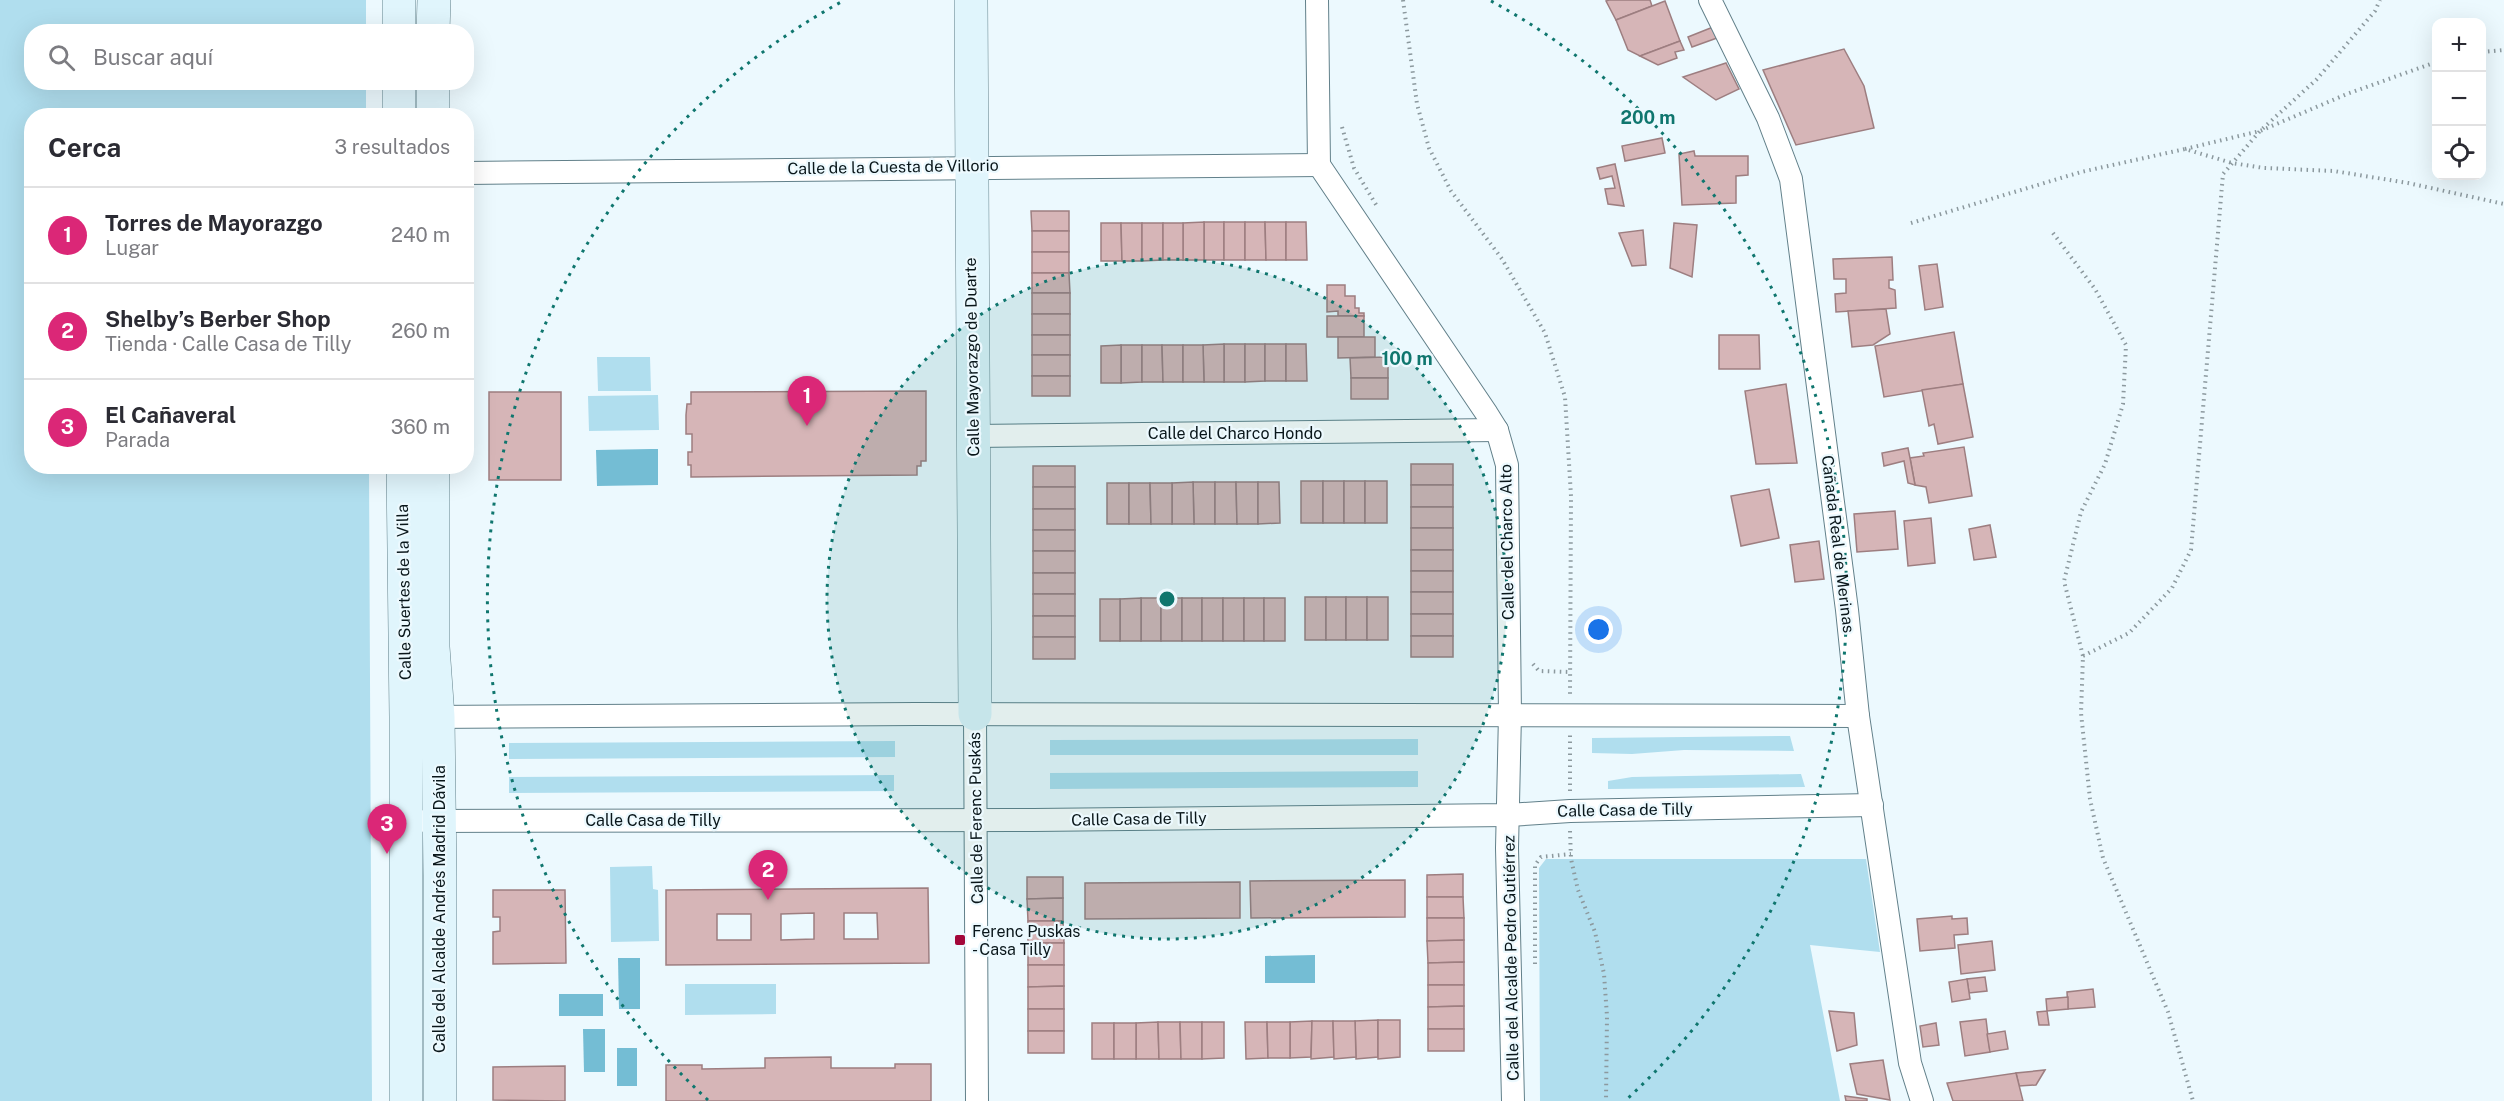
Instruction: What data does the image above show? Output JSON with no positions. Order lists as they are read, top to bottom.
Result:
{
  "streets": {
    "main road": ["Calle Mayorazgo de Duarte", "Calle Suertes de la Villa", "Calle del Alcalde Andrés Madrid Dávila"],
    "street": [
      "Calle de la Cuesta de Villorio",
      "Calle del Charco Hondo",
      "Calle del Charco Alto",
      "Cañada Real de Merinas",
      "Calle Casa de Tilly",
      "Calle de Ferenc Puskás",
      "Calle del Alcalde Pedro Gutiérrez"
    ]
  },
  "crossings": [
    ["Calle de la Cuesta de Villorio", "Calle Mayorazgo de Duarte"],
    ["Calle de la Cuesta de Villorio", "Calle del Charco Alto"],
    ["Calle Mayorazgo de Duarte", "Calle del Charco Hondo"],
    ["Calle Mayorazgo de Duarte", "Calle de Ferenc Puskás"],
    ["Calle del Charco Hondo", "Calle del Charco Alto"],
    ["Calle del Charco Alto", "Calle Casa de Tilly"],
    ["Calle del Charco Alto", "Calle del Alcalde Pedro Gutiérrez"],
    ["Cañada Real de Merinas", "Calle Casa de Tilly"],
    ["Calle Suertes de la Villa", "Calle del Alcalde Andrés Madrid Dávila"],
    ["Calle Casa de Tilly", "Calle de Ferenc Puskás"],
    ["Calle Casa de Tilly", "Calle del Alcalde Andrés Madrid Dávila"],
    ["Calle Casa de Tilly", "Calle del Alcalde Pedro Gutiérrez"]
  ],
  "places": {
    "transit": ["Ferenc Puskas - Casa Tilly"]
  },
  "page": {
    "map_buttons": ["+", "−"],
    "search": "Buscar aquí",
    "heading": ["Cerca", "3 resultados"],
    "list": [
      {
        "mark": "1",
        "name": "Torres de Mayorazgo",
        "note": "Lugar",
        "value": "240 m"
      },
      {
        "mark": "2",
        "name": "Shelby’s Berber Shop",
        "note": "Tienda · Calle Casa de Tilly",
        "value": "260 m"
      },
      {
        "mark": "3",
        "name": "El Cañaveral",
        "note": "Parada",
        "value": "360 m"
      }
    ],
    "pins": ["1", "3", "2"]
  },
  "rings": ["200 m", "100 m"]
}
